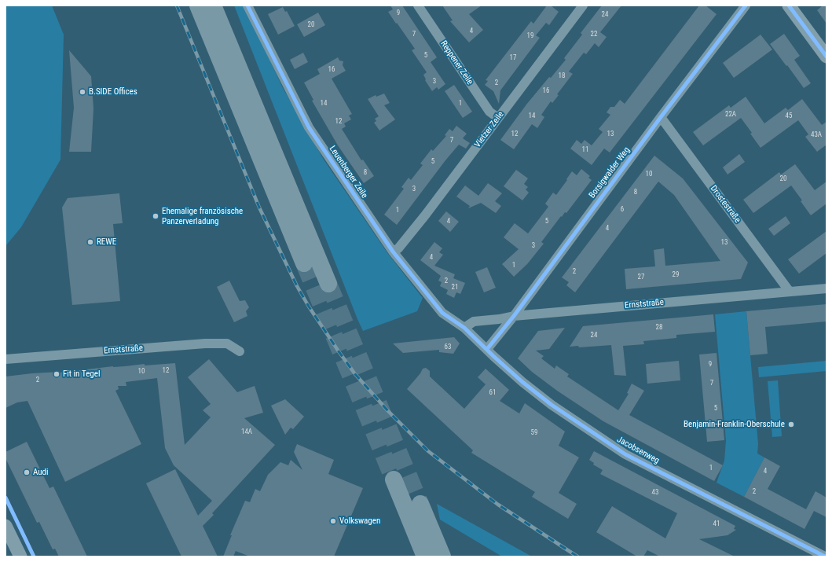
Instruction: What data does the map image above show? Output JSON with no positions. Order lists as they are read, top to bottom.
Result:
{
  "streets": {
    "street": [
      "Reppener Zeile",
      "Vietzer Zeile",
      "Leuenberger Zeile",
      "Borsigwalder Weg",
      "Drostestraße",
      "Ernststraße",
      "Jacobsenweg"
    ]
  },
  "crossings": [
    ["Reppener Zeile", "Vietzer Zeile"],
    ["Vietzer Zeile", "Leuenberger Zeile"],
    ["Leuenberger Zeile", "Ernststraße"],
    ["Leuenberger Zeile", "Jacobsenweg"],
    ["Borsigwalder Weg", "Drostestraße"],
    ["Borsigwalder Weg", "Ernststraße"],
    ["Borsigwalder Weg", "Jacobsenweg"],
    ["Drostestraße", "Ernststraße"],
    ["Ernststraße", "Jacobsenweg"]
  ],
  "places": [
    "B.SIDE Offices",
    "Ehemalige französische Panzerverladung",
    "REWE",
    "Fit in Tegel",
    "Benjamin-Franklin-Oberschule",
    "Audi",
    "Volkswagen"
  ],
  "house_numbers": [
    "9",
    "24",
    "20",
    "4",
    "7",
    "22",
    "19",
    "5",
    "17",
    "16",
    "18",
    "3",
    "2",
    "16",
    "14",
    "1",
    "22A",
    "14",
    "45",
    "12",
    "12",
    "13",
    "43A",
    "7",
    "11",
    "5",
    "8",
    "10",
    "20",
    "3",
    "8",
    "6",
    "1",
    "4",
    "5",
    "4",
    "13",
    "3",
    "4",
    "1",
    "2",
    "29",
    "27",
    "2",
    "21",
    "28",
    "24",
    "63",
    "9",
    "12",
    "10",
    "2",
    "7",
    "61",
    "5",
    "14A",
    "59",
    "1",
    "4",
    "2",
    "43",
    "41"
  ]
}
